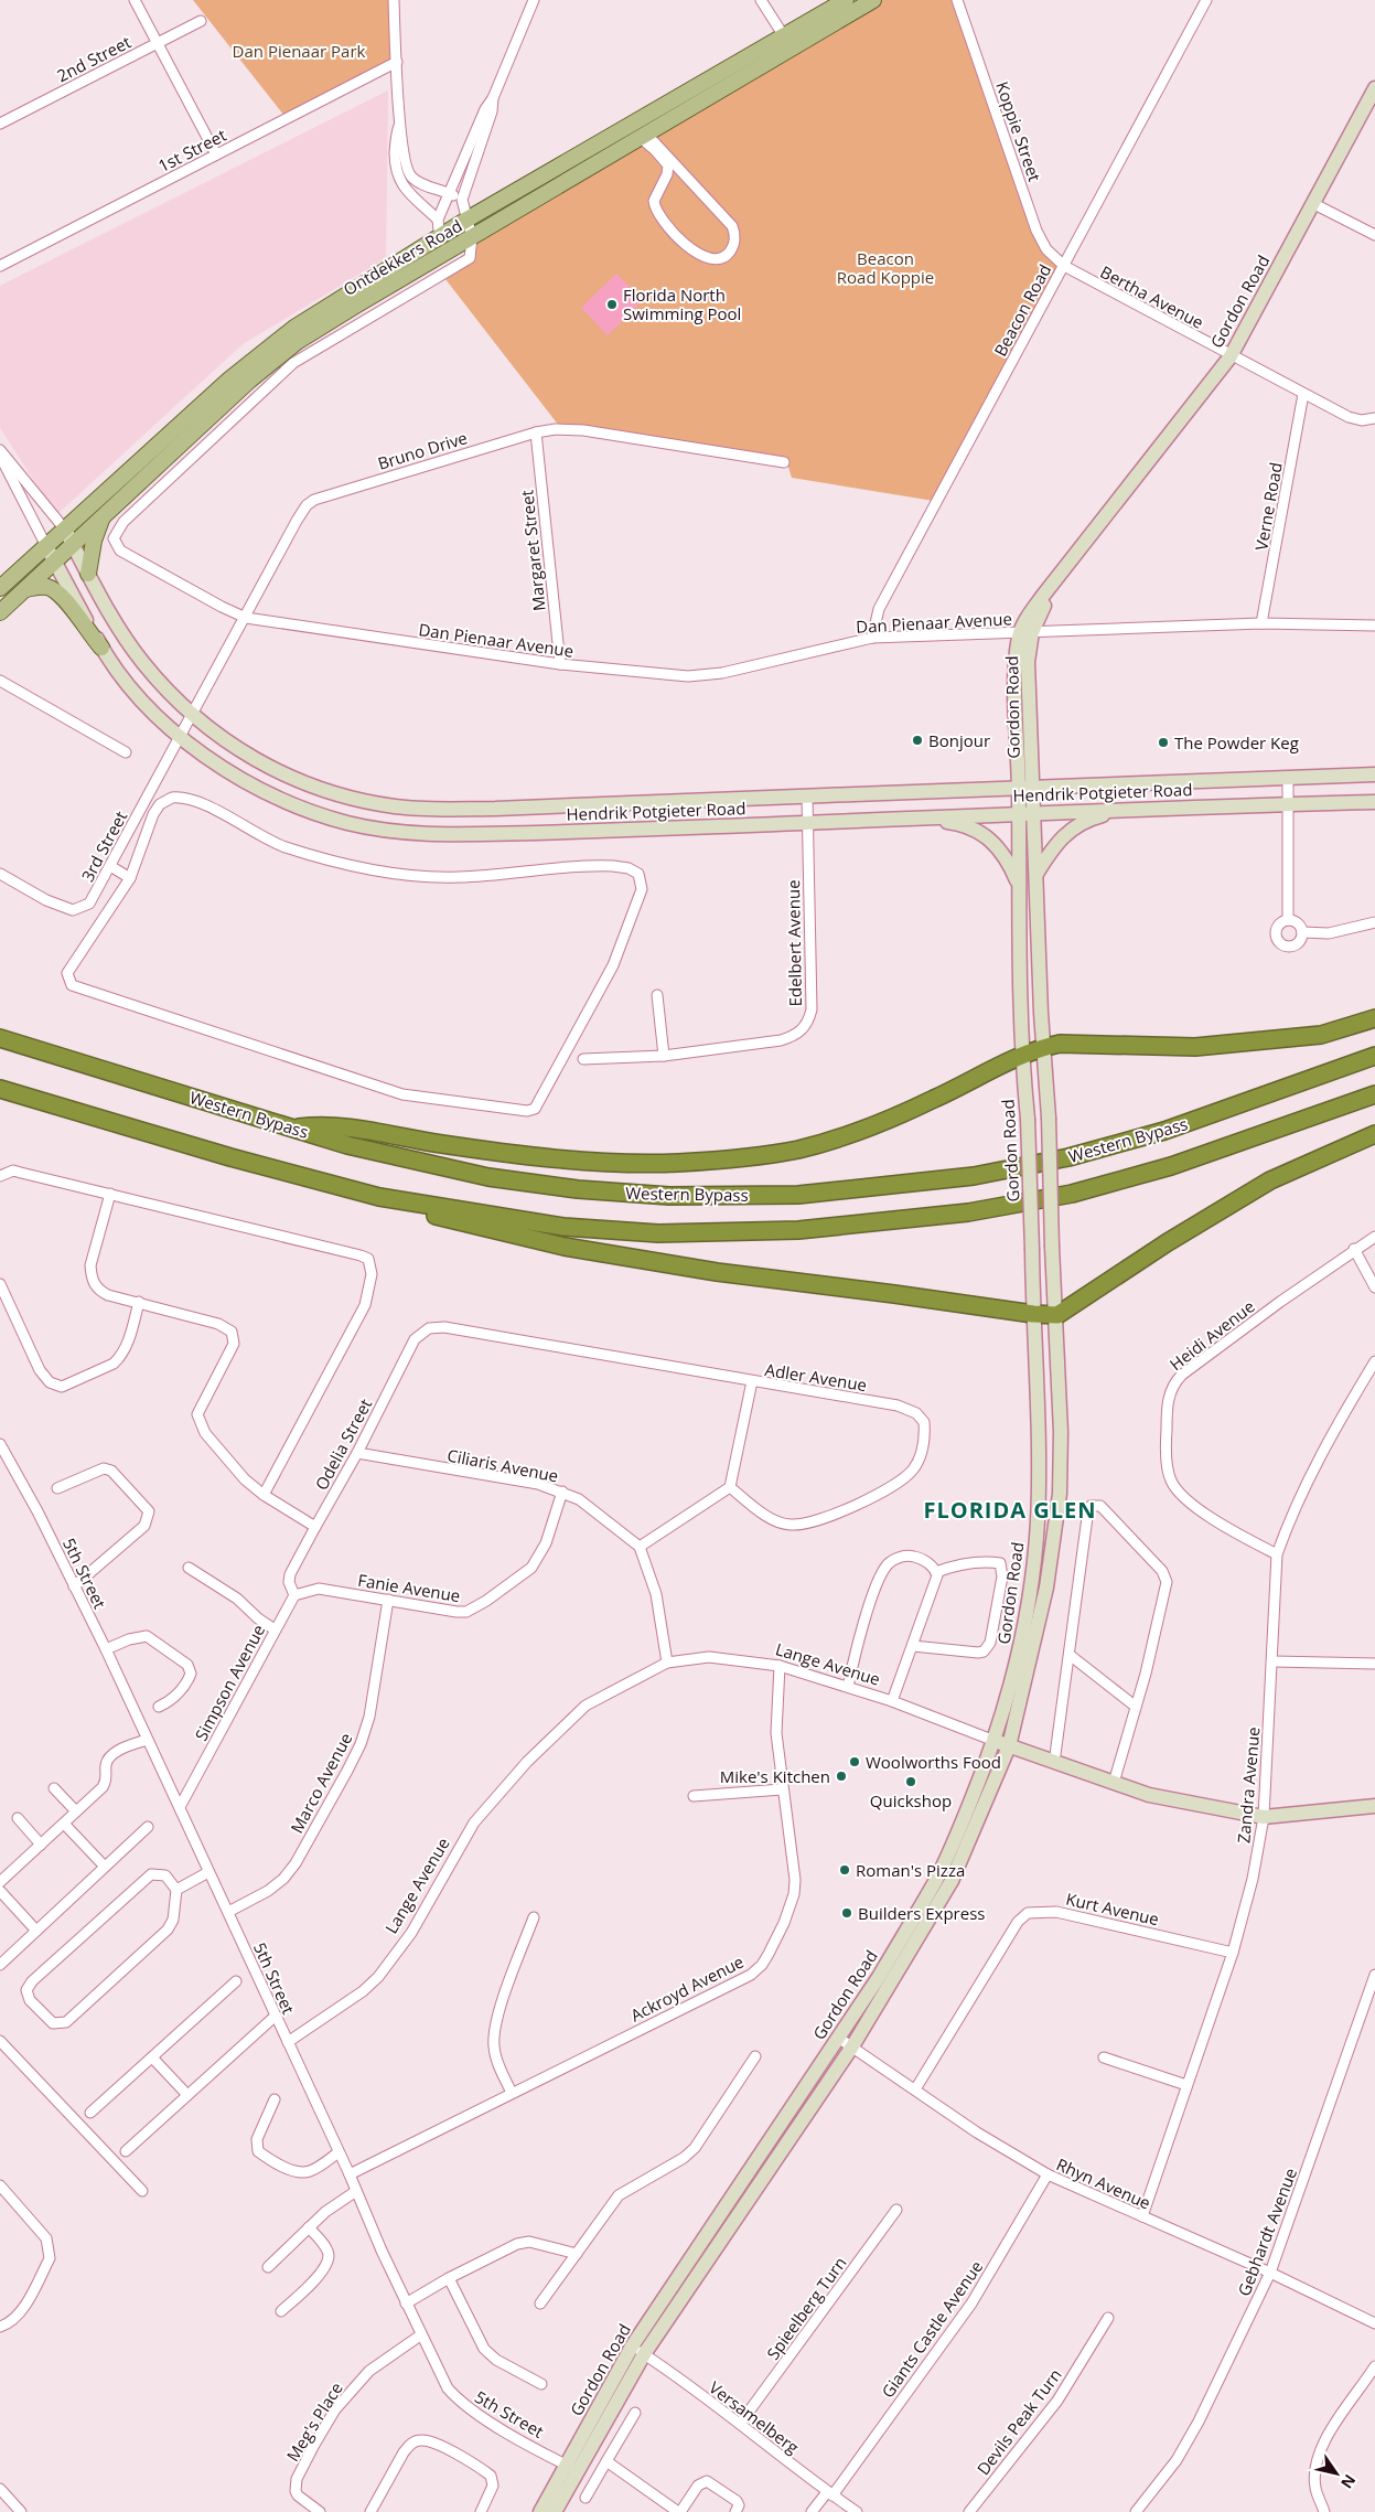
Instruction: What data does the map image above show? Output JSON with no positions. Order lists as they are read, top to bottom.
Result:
{
  "streets": {
    "highway": ["Western Bypass"],
    "main road": ["Ontdekkers Road"],
    "street": [
      "2nd Street",
      "Koppie Street",
      "1st Street",
      "Bertha Avenue",
      "Gordon Road",
      "Beacon Road",
      "Bruno Drive",
      "Verne Road",
      "Margaret Street",
      "Dan Pienaar Avenue",
      "Hendrik Potgieter Road",
      "3rd Street",
      "Edelbert Avenue",
      "Heidi Avenue",
      "Adler Avenue",
      "Odelia Street",
      "Ciliaris Avenue",
      "5th Street",
      "Fanie Avenue",
      "Lange Avenue",
      "Simpson Avenue",
      "Marco Avenue",
      "Zandra Avenue",
      "Kurt Avenue",
      "Ackroyd Avenue",
      "Rhyn Avenue",
      "Gebhardt Avenue",
      "Spieelberg Turn",
      "Giants Castle Avenue",
      "Versamelberg",
      "Meg's Place",
      "Devils Peak Turn"
    ]
  },
  "crossings": [
    ["Koppie Street", "Bertha Avenue"],
    ["Koppie Street", "Beacon Road"],
    ["Ontdekkers Road", "Dan Pienaar Avenue"],
    ["Ontdekkers Road", "Hendrik Potgieter Road"],
    ["Bertha Avenue", "Gordon Road"],
    ["Bertha Avenue", "Beacon Road"],
    ["Bertha Avenue", "Verne Road"],
    ["Gordon Road", "Dan Pienaar Avenue"],
    ["Gordon Road", "Hendrik Potgieter Road"],
    ["Gordon Road", "5th Street"],
    ["Gordon Road", "Lange Avenue"],
    ["Gordon Road", "Rhyn Avenue"],
    ["Gordon Road", "Versamelberg"],
    ["Beacon Road", "Dan Pienaar Avenue"],
    ["Bruno Drive", "Margaret Street"],
    ["Bruno Drive", "Dan Pienaar Avenue"],
    ["Bruno Drive", "Hendrik Potgieter Road"],
    ["Bruno Drive", "3rd Street"],
    ["Verne Road", "Dan Pienaar Avenue"],
    ["Margaret Street", "Dan Pienaar Avenue"],
    ["Hendrik Potgieter Road", "3rd Street"],
    ["Hendrik Potgieter Road", "Edelbert Avenue"],
    ["Heidi Avenue", "Zandra Avenue"],
    ["Adler Avenue", "Odelia Street"],
    ["Odelia Street", "Ciliaris Avenue"],
    ["Odelia Street", "Fanie Avenue"],
    ["Odelia Street", "Simpson Avenue"],
    ["Ciliaris Avenue", "Fanie Avenue"],
    ["5th Street", "Lange Avenue"],
    ["5th Street", "Simpson Avenue"],
    ["5th Street", "Marco Avenue"],
    ["5th Street", "Ackroyd Avenue"],
    ["5th Street", "Meg's Place"],
    ["Fanie Avenue", "Simpson Avenue"],
    ["Fanie Avenue", "Marco Avenue"],
    ["Lange Avenue", "Zandra Avenue"],
    ["Lange Avenue", "Ackroyd Avenue"],
    ["Zandra Avenue", "Kurt Avenue"],
    ["Zandra Avenue", "Rhyn Avenue"],
    ["Kurt Avenue", "Rhyn Avenue"],
    ["Rhyn Avenue", "Gebhardt Avenue"],
    ["Rhyn Avenue", "Giants Castle Avenue"],
    ["Spieelberg Turn", "Versamelberg"],
    ["Giants Castle Avenue", "Versamelberg"]
  ],
  "districts": ["FLORIDA GLEN"],
  "parks": ["Dan Pienaar Park", "Beacon Road Koppie"],
  "places": [
    "Florida North Swimming Pool",
    "Bonjour",
    "The Powder Keg",
    "Woolworths Food",
    "Mike's Kitchen",
    "Quickshop",
    "Roman's Pizza",
    "Builders Express"
  ],
  "north": "bottom right"
}
